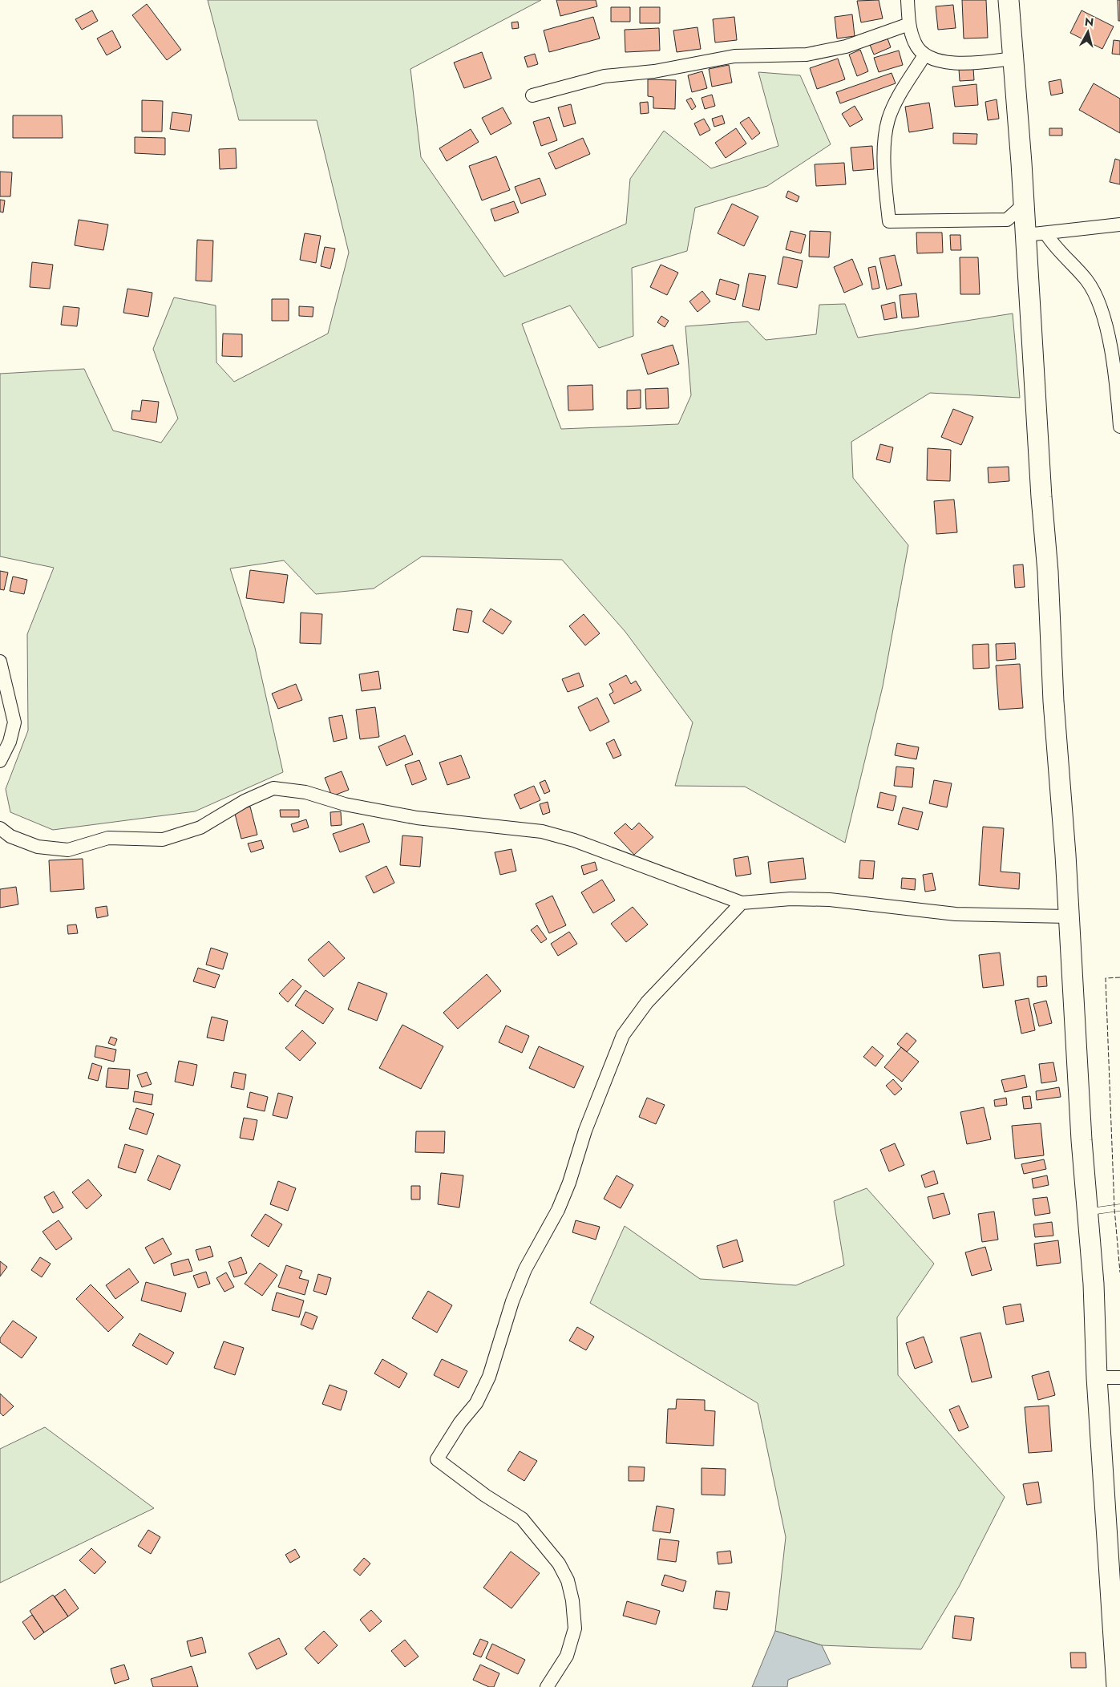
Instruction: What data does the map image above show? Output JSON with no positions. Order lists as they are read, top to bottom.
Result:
{
  "north": "top"
}
